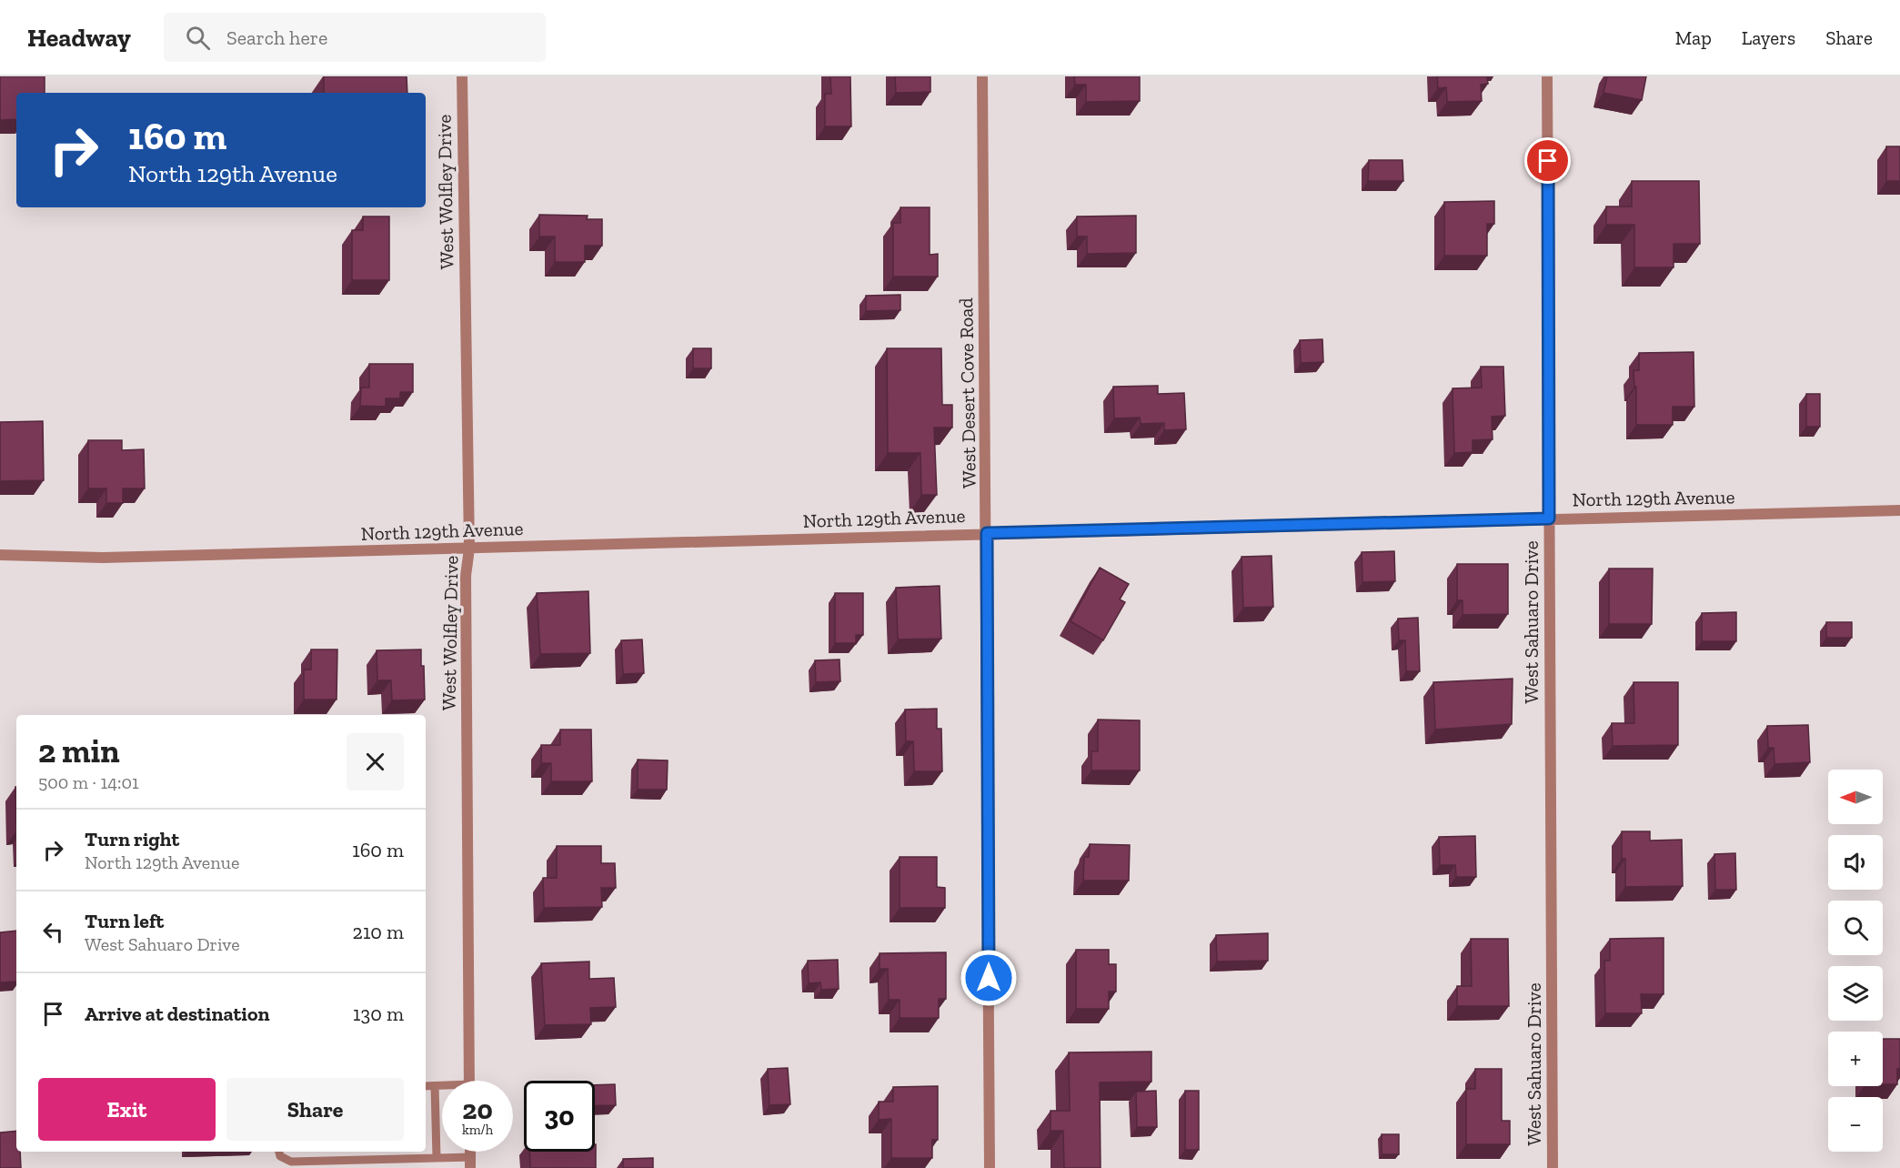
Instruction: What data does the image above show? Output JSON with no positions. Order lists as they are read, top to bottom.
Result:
{
  "streets": {
    "street": [
      "West Wolfley Drive",
      "West Desert Cove Road",
      "North 129th Avenue",
      "West Sahuaro Drive"
    ]
  },
  "crossings": [
    ["West Wolfley Drive", "North 129th Avenue"],
    ["West Desert Cove Road", "North 129th Avenue"],
    ["North 129th Avenue", "West Sahuaro Drive"]
  ],
  "north": "left",
  "page": {
    "header": "Headway",
    "search": "Search here",
    "nav": ["Map", "Layers", "Share"],
    "turn": ["160 m", "North 129th Avenue"],
    "heading": ["2 min", "500 m · 14:01"],
    "map_buttons": ["+", "−"],
    "list": [
      {
        "name": "Turn right",
        "note": "North 129th Avenue",
        "value": "160 m"
      },
      {
        "name": "Turn left",
        "note": "West Sahuaro Drive",
        "value": "210 m"
      },
      {
        "name": "Arrive at destination",
        "value": "130 m"
      }
    ],
    "buttons": ["Exit", "Share"],
    "speed": "20 km/h",
    "limit": "30"
  }
}
